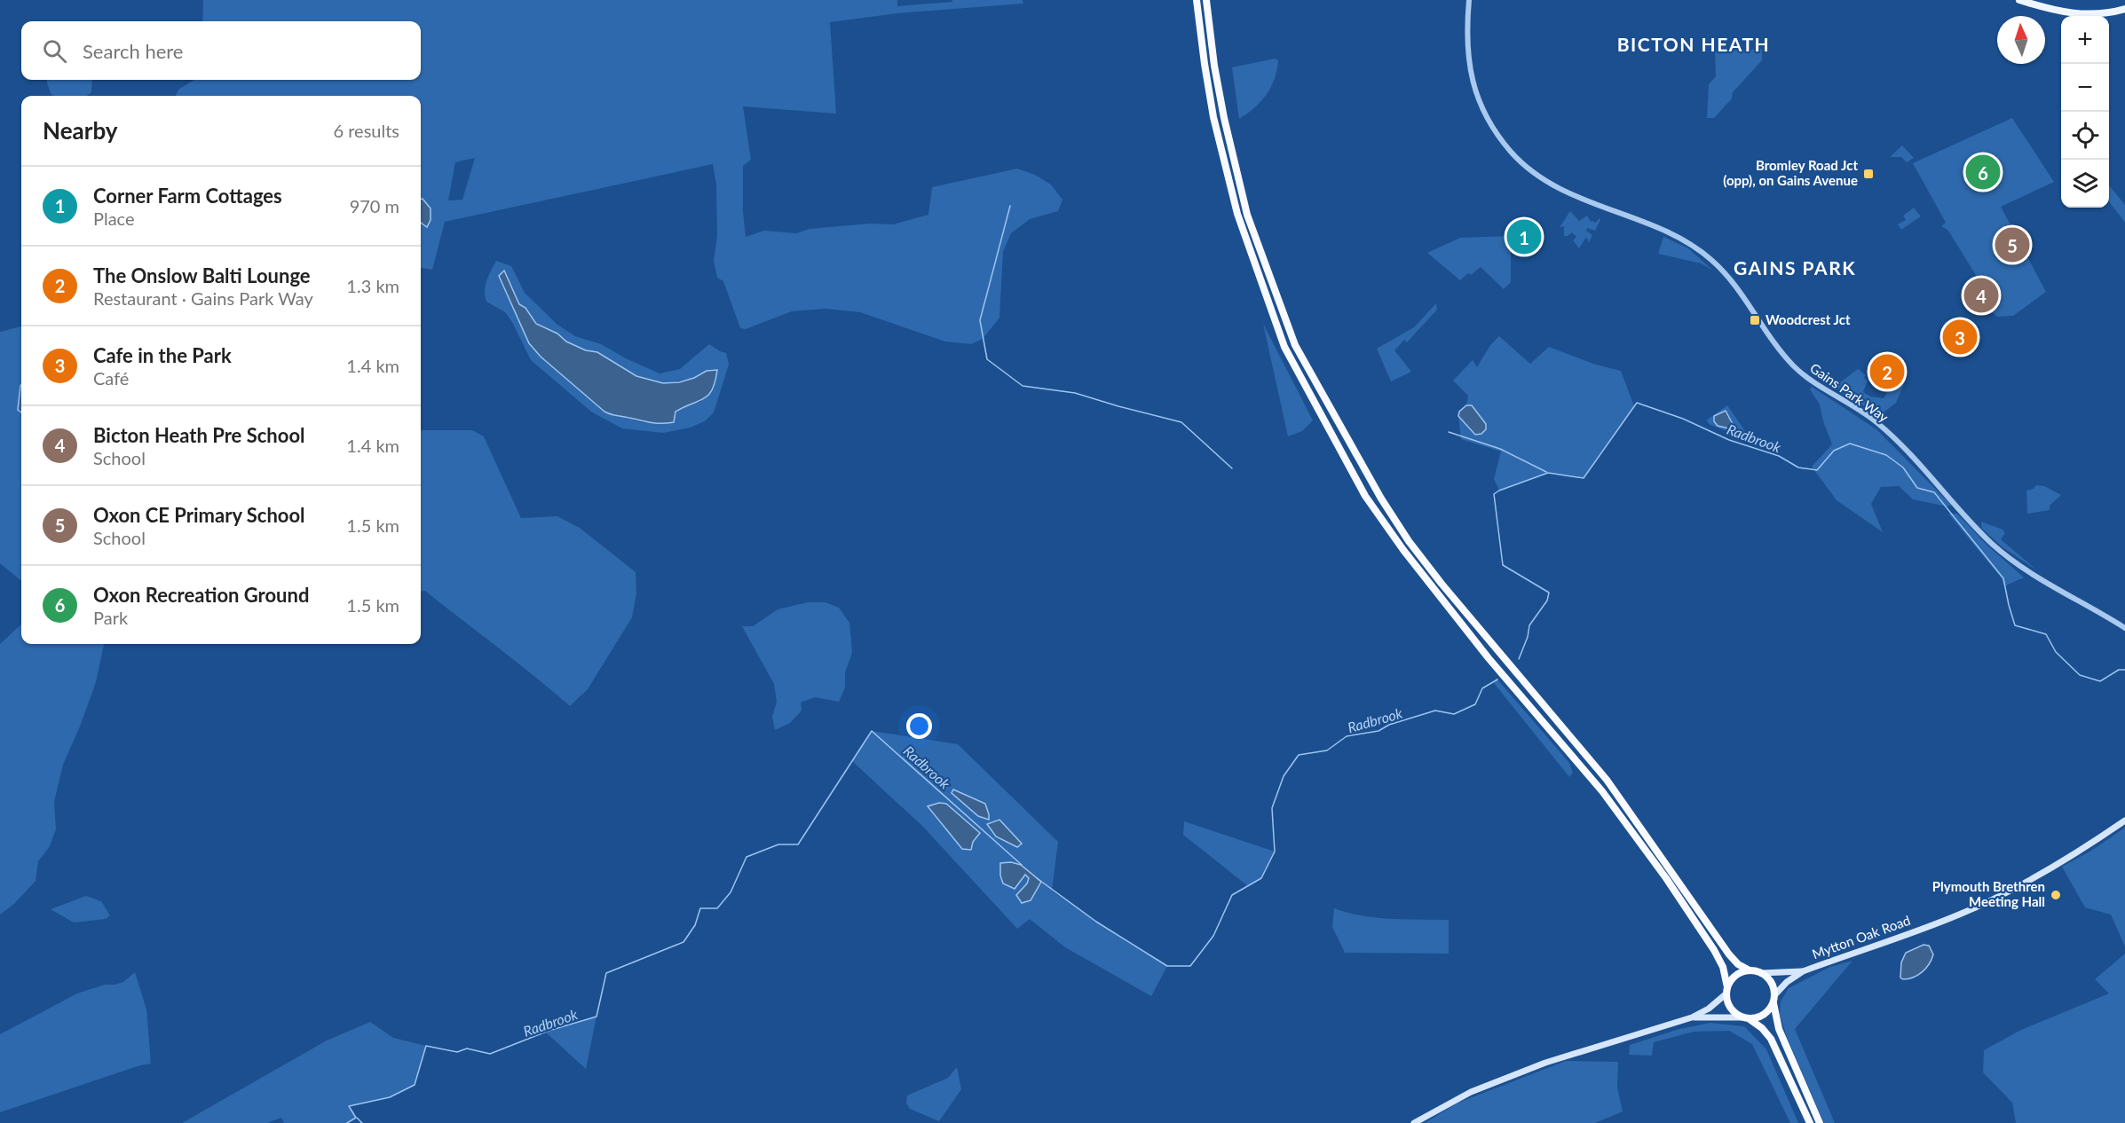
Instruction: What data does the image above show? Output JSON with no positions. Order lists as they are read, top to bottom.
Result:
{
  "streets": {
    "main road": ["Mytton Oak Road"],
    "street": ["Gains Park Way"]
  },
  "districts": ["BICTON HEATH", "GAINS PARK"],
  "water": ["Radbrook"],
  "places": {
    "transit": ["Bromley Road Jct (opp), on Gains Avenue", "Woodcrest Jct"],
    "other": ["Plymouth Brethren Meeting Hall"]
  },
  "north": "top",
  "page": {
    "map_buttons": ["+", "−"],
    "search": "Search here",
    "heading": ["Nearby", "6 results"],
    "pins": [
      "6",
      "1",
      "5",
      "4",
      "3",
      "2"
    ],
    "list": [
      {
        "mark": "1",
        "name": "Corner Farm Cottages",
        "note": "Place",
        "value": "970 m"
      },
      {
        "mark": "2",
        "name": "The Onslow Balti Lounge",
        "note": "Restaurant · Gains Park Way",
        "value": "1.3 km"
      },
      {
        "mark": "3",
        "name": "Cafe in the Park",
        "note": "Café",
        "value": "1.4 km"
      },
      {
        "mark": "4",
        "name": "Bicton Heath Pre School",
        "note": "School",
        "value": "1.4 km"
      },
      {
        "mark": "5",
        "name": "Oxon CE Primary School",
        "note": "School",
        "value": "1.5 km"
      },
      {
        "mark": "6",
        "name": "Oxon Recreation Ground",
        "note": "Park",
        "value": "1.5 km"
      }
    ]
  }
}
